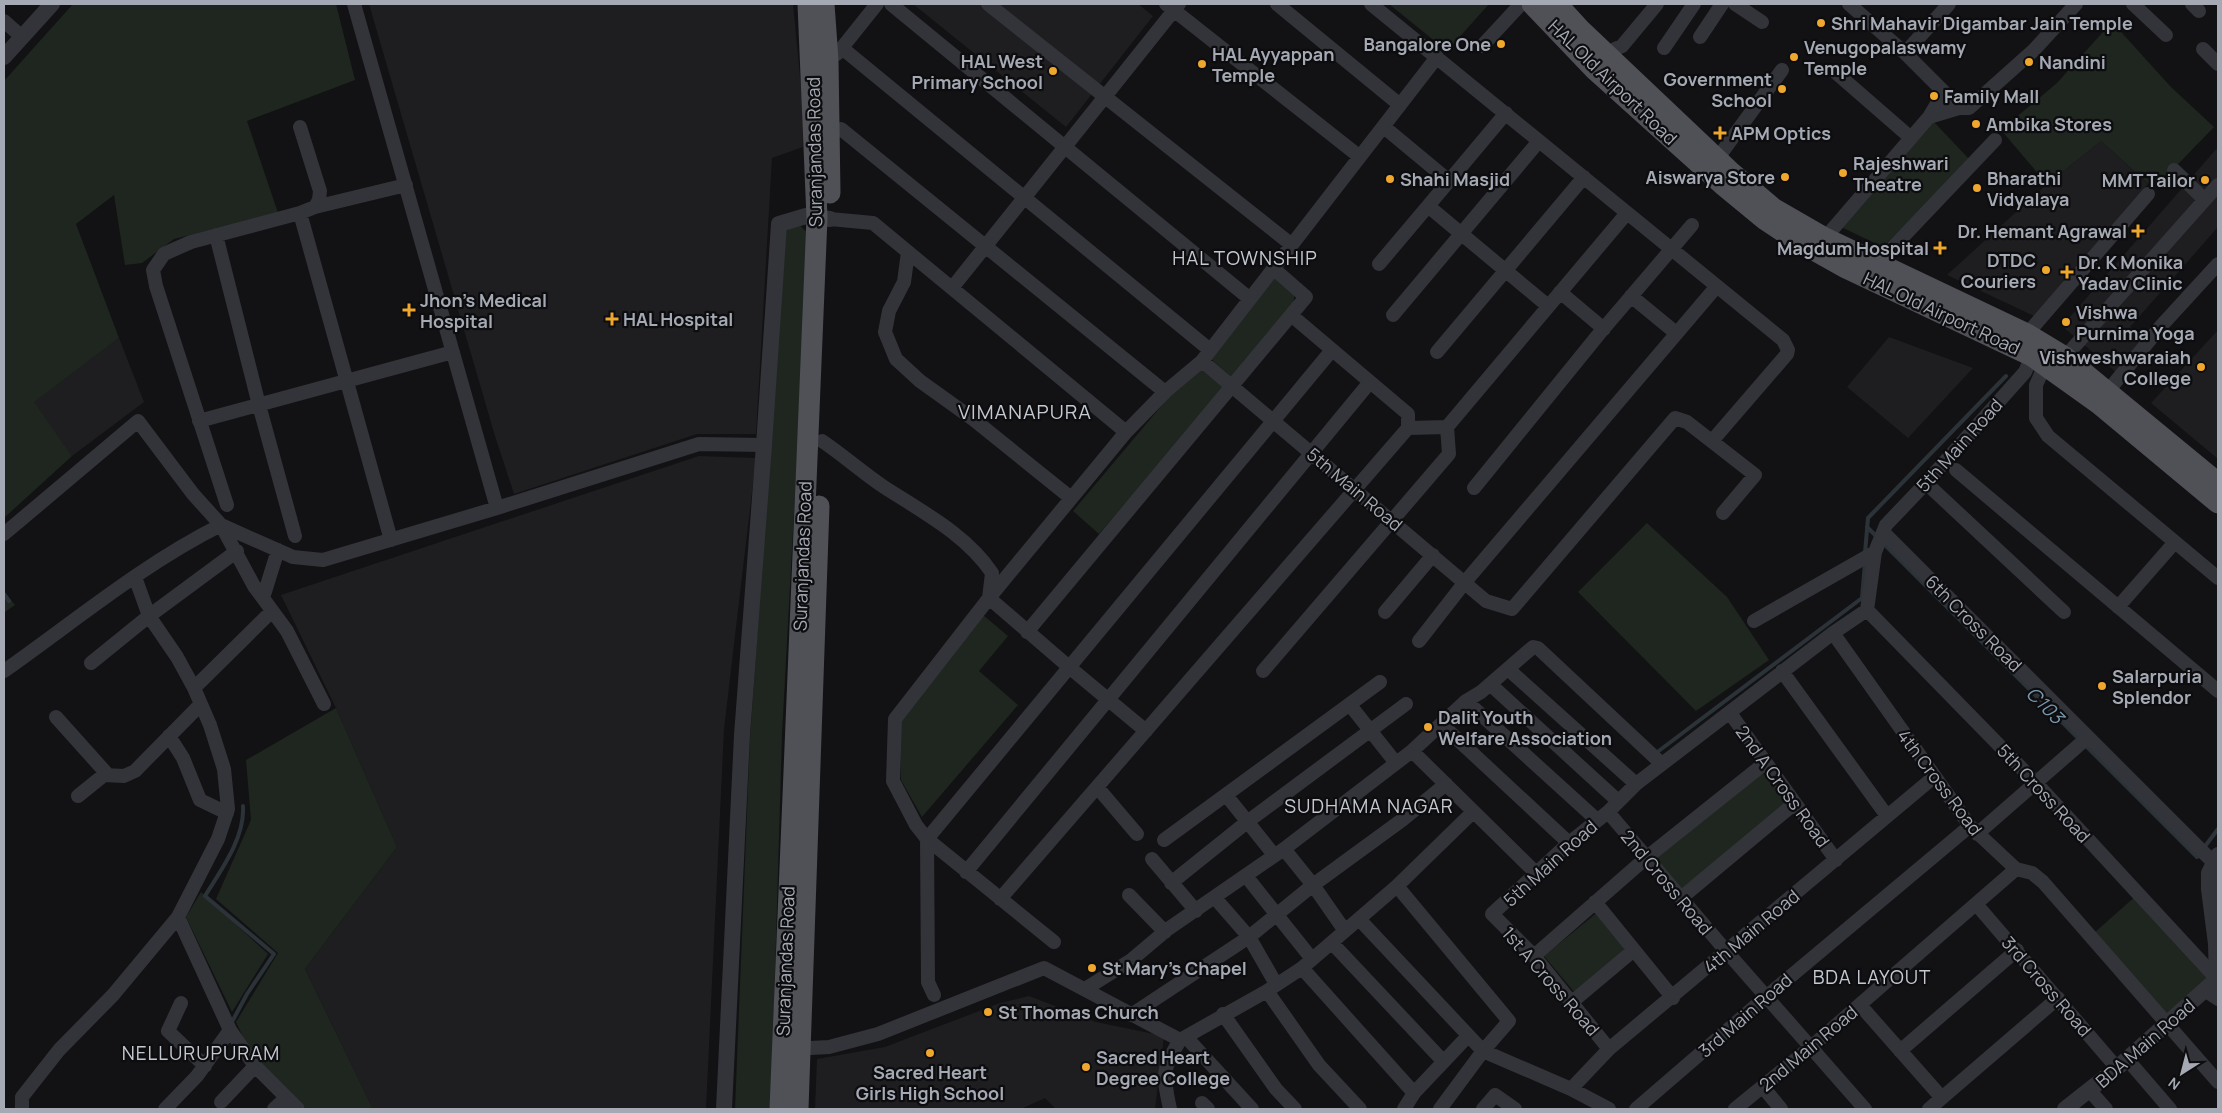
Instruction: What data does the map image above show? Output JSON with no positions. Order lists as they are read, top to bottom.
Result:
{
  "streets": {
    "main road": ["HAL Old Airport Road", "Suranjandas Road"],
    "street": [
      "5th Main Road",
      "6th Cross Road",
      "4th Cross Road",
      "2nd A Cross Road",
      "5th Cross Road",
      "2nd Cross Road",
      "4th Main Road",
      "1st A Cross Road",
      "3rd Cross Road",
      "3rd Main Road",
      "BDA Main Road",
      "2nd Main Road"
    ]
  },
  "crossings": [
    ["HAL Old Airport Road", "5th Main Road"],
    ["5th Main Road", "6th Cross Road"],
    ["5th Main Road", "4th Cross Road"],
    ["5th Main Road", "2nd A Cross Road"],
    ["5th Main Road", "5th Cross Road"],
    ["5th Main Road", "2nd Cross Road"],
    ["5th Main Road", "1st A Cross Road"],
    ["6th Cross Road", "3rd Main Road"],
    ["4th Cross Road", "4th Main Road"],
    ["4th Cross Road", "3rd Main Road"],
    ["4th Cross Road", "BDA Main Road"],
    ["4th Cross Road", "2nd Main Road"],
    ["2nd A Cross Road", "4th Main Road"],
    ["5th Cross Road", "3rd Main Road"],
    ["5th Cross Road", "BDA Main Road"],
    ["2nd Cross Road", "4th Main Road"],
    ["2nd Cross Road", "3rd Main Road"],
    ["2nd Cross Road", "2nd Main Road"],
    ["4th Main Road", "1st A Cross Road"],
    ["3rd Cross Road", "BDA Main Road"],
    ["3rd Cross Road", "2nd Main Road"]
  ],
  "districts": [
    "HAL TOWNSHIP",
    "VIMANAPURA",
    "SUDHAMA NAGAR",
    "BDA LAYOUT",
    "NELLURUPURAM"
  ],
  "water": ["C103"],
  "places": {
    "other": [
      "Shri Mahavir Digambar Jain Temple",
      "Bangalore One",
      "Venugopalaswamy Temple",
      "Nandini",
      "HAL Ayyappan Temple",
      "HAL West Primary School",
      "Government School",
      "Family Mall",
      "Ambika Stores",
      "Rajeshwari Theatre",
      "Aiswarya Store",
      "Shahi Masjid",
      "MMT Tailor",
      "Bharathi Vidyalaya",
      "DTDC Couriers",
      "Vishwa Purnima Yoga",
      "Vishweshwaraiah College",
      "Salarpuria Splendor",
      "Dalit Youth Welfare Association",
      "St Mary’s Chapel",
      "St Thomas Church",
      "Sacred Heart Girls High School",
      "Sacred Heart Degree College"
    ],
    "health": [
      "APM Optics",
      "Dr. Hemant Agrawal",
      "Magdum Hospital",
      "Dr. K Monika Yadav Clinic",
      "Jhon's Medical Hospital",
      "HAL Hospital"
    ]
  },
  "north": "bottom left"
}
